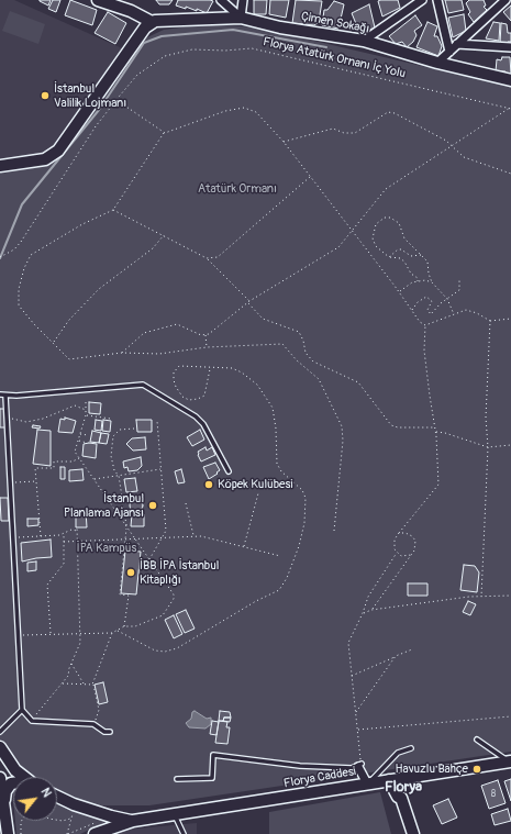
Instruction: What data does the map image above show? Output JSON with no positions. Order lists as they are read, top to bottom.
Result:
{
  "streets": {
    "main road": ["Çimen Sokağı", "Florya Caddesi"],
    "path": ["Florya Atatürk Ornanı İç Yolu"]
  },
  "districts": ["Florya"],
  "parks": ["Atatürk Ormanı", "İPA Kampüs"],
  "places": [
    "İstanbul Valilik Lojmanı",
    "Köpek Kulübesi",
    "İstanbul Planlama Ajansı",
    "İBB İPA İstanbul Kitaplığı",
    "Havuzlu Bahçe"
  ],
  "house_numbers": ["8"],
  "north": "top right"
}
